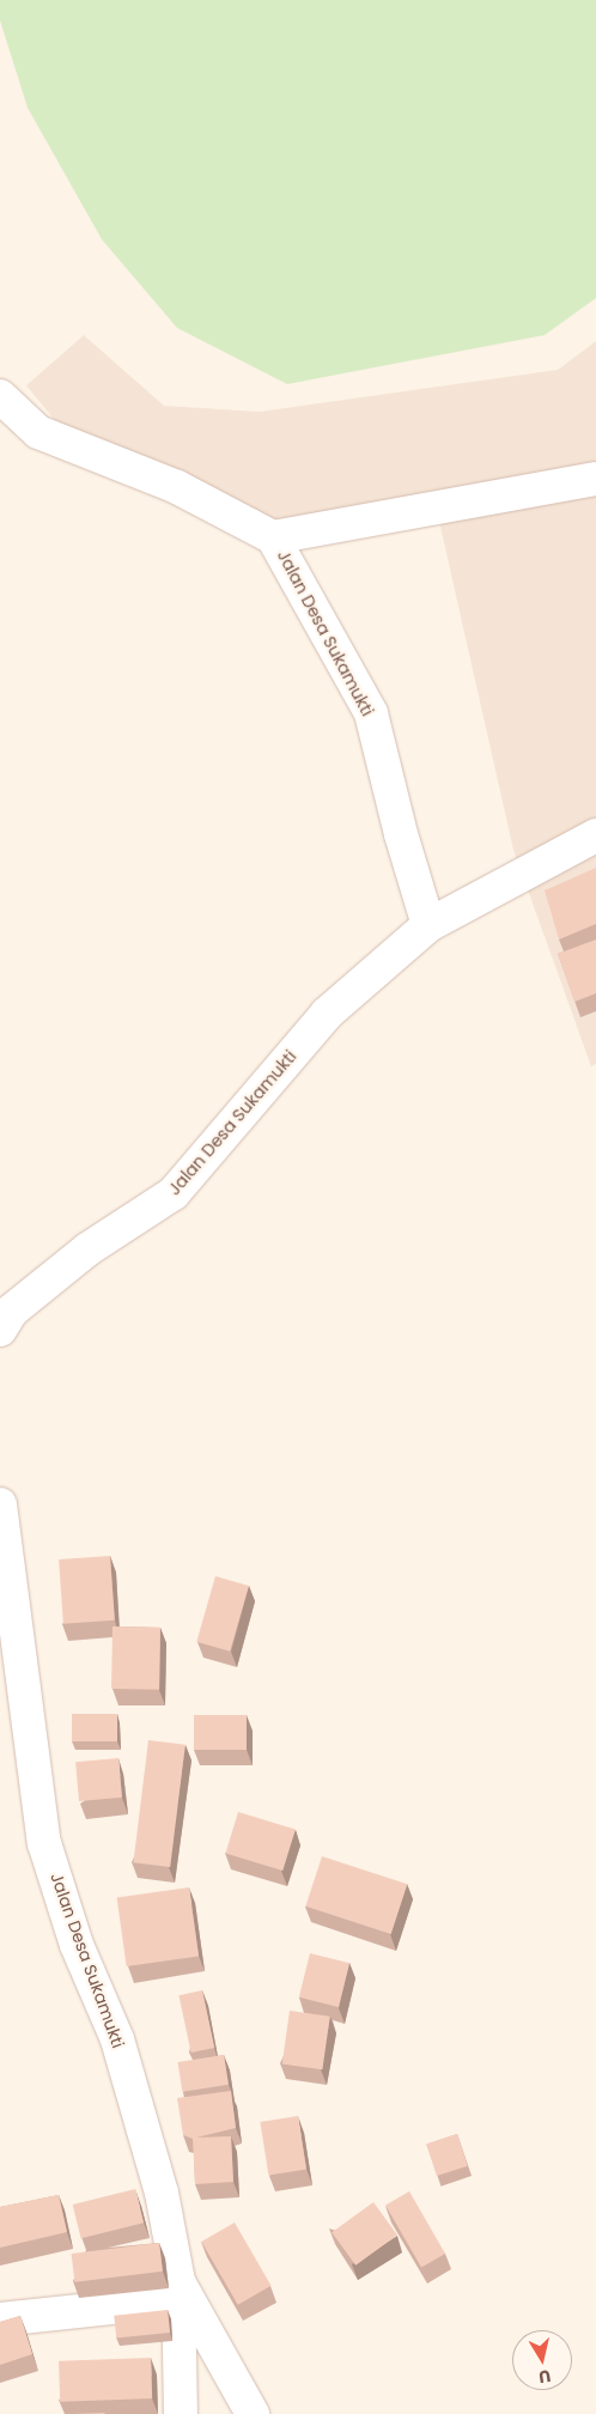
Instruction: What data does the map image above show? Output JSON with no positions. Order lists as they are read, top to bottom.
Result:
{
  "streets": {
    "street": ["Jalan Desa Sukamukti"]
  },
  "north": "bottom"
}
